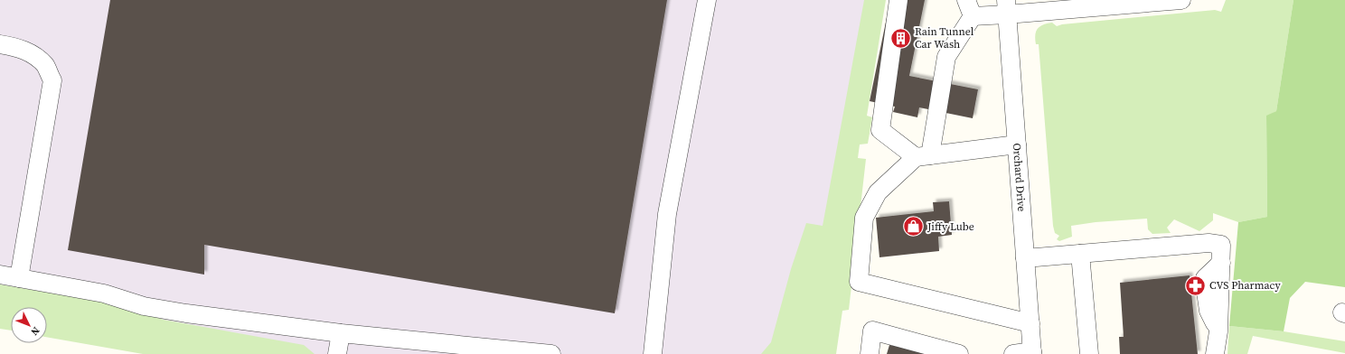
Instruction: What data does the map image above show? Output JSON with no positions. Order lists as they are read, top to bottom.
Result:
{
  "streets": {
    "street": ["Orchard Drive"]
  },
  "places": {
    "building": ["Rain Tunnel Car Wash"],
    "shop": ["Jiffy Lube"],
    "pharmacy": ["CVS Pharmacy"]
  },
  "north": "bottom right"
}
